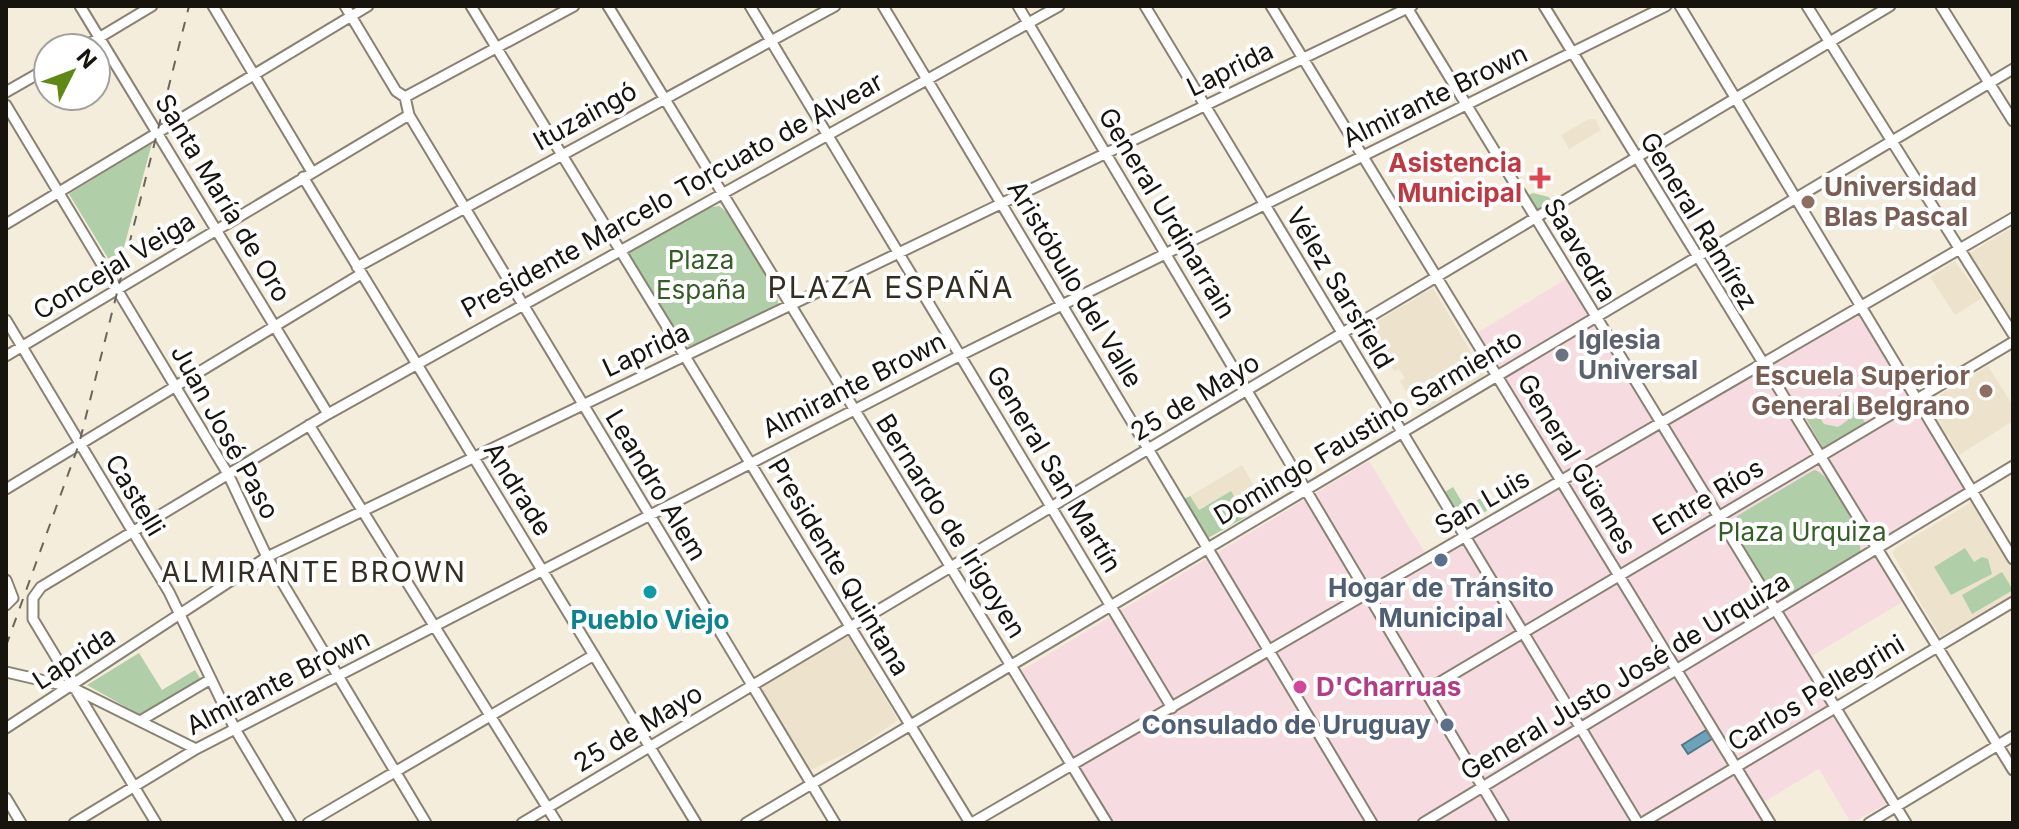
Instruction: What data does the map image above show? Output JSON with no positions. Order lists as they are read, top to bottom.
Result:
{
  "streets": {
    "street": [
      "Laprida",
      "Almirante Brown",
      "Ituzaingó",
      "Presidente Marcelo Torcuato de Alvear",
      "Santa María de Oro",
      "General Urdinarrain",
      "General Ramírez",
      "Saavedra",
      "Concejal Veiga",
      "Aristóbulo del Valle",
      "Vélez Sarsfield",
      "25 de Mayo",
      "Domingo Faustino Sarmiento",
      "Juan José Paso",
      "General Güemes",
      "General San Martín",
      "Leandro Alem",
      "Andrade",
      "Castelli",
      "Entre Ríos",
      "San Luis",
      "Bernardo de Irigoyen",
      "Presidente Quintana",
      "General Justo José de Urquiza",
      "Carlos Pellegrini"
    ]
  },
  "crossings": [
    ["Laprida", "Presidente Marcelo Torcuato de Alvear"],
    ["Laprida", "General Urdinarrain"],
    ["Laprida", "Saavedra"],
    ["Laprida", "Aristóbulo del Valle"],
    ["Laprida", "Vélez Sarsfield"],
    ["Laprida", "Juan José Paso"],
    ["Laprida", "General Güemes"],
    ["Laprida", "General San Martín"],
    ["Laprida", "Leandro Alem"],
    ["Laprida", "Andrade"],
    ["Laprida", "Castelli"],
    ["Laprida", "Bernardo de Irigoyen"],
    ["Laprida", "Presidente Quintana"],
    ["Almirante Brown", "General Urdinarrain"],
    ["Almirante Brown", "General Ramírez"],
    ["Almirante Brown", "Saavedra"],
    ["Almirante Brown", "Aristóbulo del Valle"],
    ["Almirante Brown", "Vélez Sarsfield"],
    ["Almirante Brown", "Juan José Paso"],
    ["Almirante Brown", "General Güemes"],
    ["Almirante Brown", "General San Martín"],
    ["Almirante Brown", "Leandro Alem"],
    ["Almirante Brown", "Andrade"],
    ["Almirante Brown", "Castelli"],
    ["Almirante Brown", "Bernardo de Irigoyen"],
    ["Almirante Brown", "Presidente Quintana"],
    ["Ituzaingó", "Santa María de Oro"],
    ["Ituzaingó", "Juan José Paso"],
    ["Ituzaingó", "General San Martín"],
    ["Ituzaingó", "Leandro Alem"],
    ["Ituzaingó", "Andrade"],
    ["Ituzaingó", "Castelli"],
    ["Ituzaingó", "Bernardo de Irigoyen"],
    ["Ituzaingó", "Presidente Quintana"],
    ["Presidente Marcelo Torcuato de Alvear", "Santa María de Oro"],
    ["Presidente Marcelo Torcuato de Alvear", "General Urdinarrain"],
    ["Presidente Marcelo Torcuato de Alvear", "Aristóbulo del Valle"],
    ["Presidente Marcelo Torcuato de Alvear", "Juan José Paso"],
    ["Presidente Marcelo Torcuato de Alvear", "General San Martín"],
    ["Presidente Marcelo Torcuato de Alvear", "Leandro Alem"],
    ["Presidente Marcelo Torcuato de Alvear", "Andrade"],
    ["Presidente Marcelo Torcuato de Alvear", "Castelli"],
    ["Presidente Marcelo Torcuato de Alvear", "Bernardo de Irigoyen"],
    ["Presidente Marcelo Torcuato de Alvear", "Presidente Quintana"],
    ["Santa María de Oro", "Concejal Veiga"],
    ["General Urdinarrain", "25 de Mayo"],
    ["General Urdinarrain", "Domingo Faustino Sarmiento"],
    ["General Urdinarrain", "Entre Ríos"],
    ["General Urdinarrain", "San Luis"],
    ["General Urdinarrain", "General Justo José de Urquiza"],
    ["General Ramírez", "25 de Mayo"],
    ["General Ramírez", "Domingo Faustino Sarmiento"],
    ["General Ramírez", "Entre Ríos"],
    ["General Ramírez", "San Luis"],
    ["General Ramírez", "General Justo José de Urquiza"],
    ["General Ramírez", "Carlos Pellegrini"],
    ["Saavedra", "25 de Mayo"],
    ["Saavedra", "Domingo Faustino Sarmiento"],
    ["Saavedra", "Entre Ríos"],
    ["Saavedra", "San Luis"],
    ["Saavedra", "General Justo José de Urquiza"],
    ["Saavedra", "Carlos Pellegrini"],
    ["Concejal Veiga", "Juan José Paso"],
    ["Concejal Veiga", "Leandro Alem"],
    ["Concejal Veiga", "Andrade"],
    ["Concejal Veiga", "Castelli"],
    ["Aristóbulo del Valle", "25 de Mayo"],
    ["Aristóbulo del Valle", "Domingo Faustino Sarmiento"],
    ["Aristóbulo del Valle", "San Luis"],
    ["Vélez Sarsfield", "25 de Mayo"],
    ["Vélez Sarsfield", "Domingo Faustino Sarmiento"],
    ["Vélez Sarsfield", "Entre Ríos"],
    ["Vélez Sarsfield", "San Luis"],
    ["Vélez Sarsfield", "General Justo José de Urquiza"],
    ["Vélez Sarsfield", "Carlos Pellegrini"],
    ["25 de Mayo", "General Güemes"],
    ["25 de Mayo", "General San Martín"],
    ["25 de Mayo", "Leandro Alem"],
    ["25 de Mayo", "Andrade"],
    ["25 de Mayo", "Bernardo de Irigoyen"],
    ["25 de Mayo", "Presidente Quintana"],
    ["Domingo Faustino Sarmiento", "General Güemes"],
    ["Domingo Faustino Sarmiento", "General San Martín"],
    ["Domingo Faustino Sarmiento", "Leandro Alem"],
    ["Domingo Faustino Sarmiento", "Bernardo de Irigoyen"],
    ["Domingo Faustino Sarmiento", "Presidente Quintana"],
    ["General Güemes", "Entre Ríos"],
    ["General Güemes", "San Luis"],
    ["General Güemes", "General Justo José de Urquiza"],
    ["General Güemes", "Carlos Pellegrini"],
    ["General San Martín", "San Luis"],
    ["San Luis", "Bernardo de Irigoyen"],
    ["San Luis", "Presidente Quintana"]
  ],
  "districts": ["PLAZA ESPAÑA", "ALMIRANTE BROWN"],
  "parks": ["Plaza España", "Plaza Urquiza"],
  "places": {
    "health": ["Asistencia Municipal"],
    "other": [
      "Universidad Blas Pascal",
      "Iglesia Universal",
      "Escuela Superior General Belgrano",
      "Hogar de Tránsito Municipal",
      "Pueblo Viejo",
      "D'Charruas",
      "Consulado de Uruguay"
    ]
  },
  "north": "top right"
}
